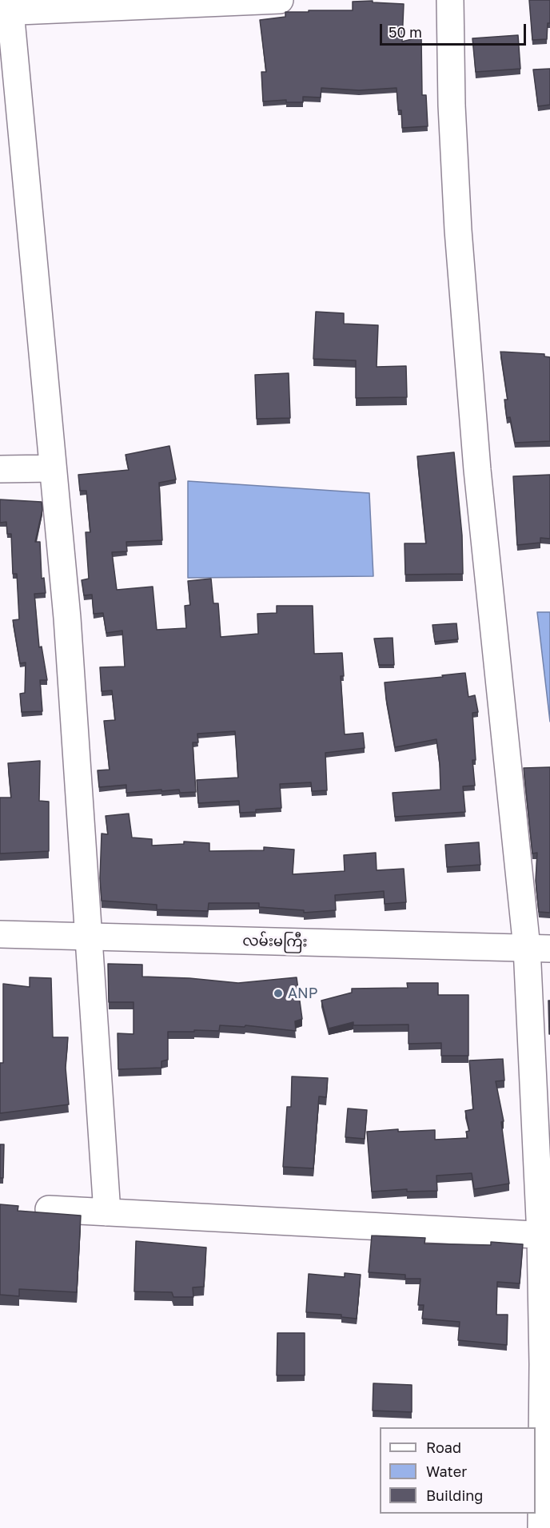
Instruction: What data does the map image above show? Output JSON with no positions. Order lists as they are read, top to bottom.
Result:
{
  "streets": {
    "street": ["လမ်းမကြီး"]
  },
  "places": ["ANP"],
  "legend": ["Road", "Water", "Building"],
  "scale_bar": "50 m"
}
